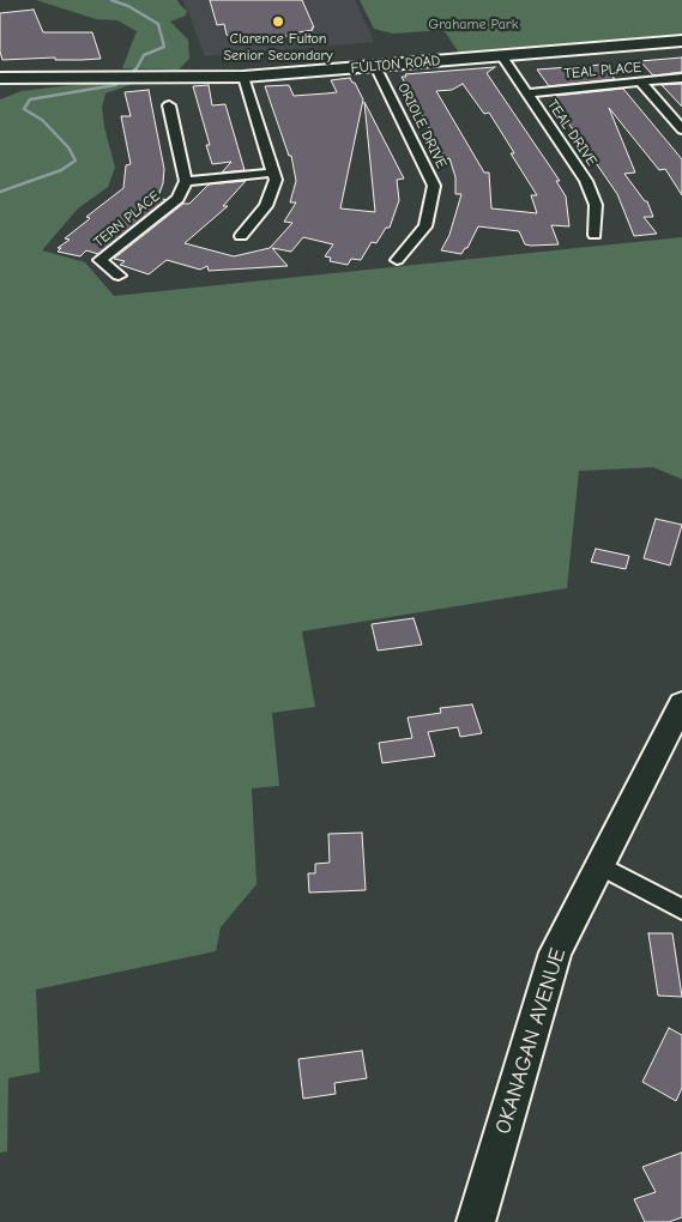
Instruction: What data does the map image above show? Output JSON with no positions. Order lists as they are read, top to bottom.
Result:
{
  "streets": {
    "street": [
      "FULTON ROAD",
      "TEAL PLACE",
      "ORIOLE DRIVE",
      "TEAL DRIVE",
      "TERN PLACE",
      "OKANAGAN AVENUE"
    ]
  },
  "crossings": [
    ["FULTON ROAD", "ORIOLE DRIVE"],
    ["FULTON ROAD", "TEAL DRIVE"],
    ["TEAL PLACE", "TEAL DRIVE"]
  ],
  "parks": ["Grahame Park"],
  "places": ["Clarence Fulton Senior Secondary"]
}
